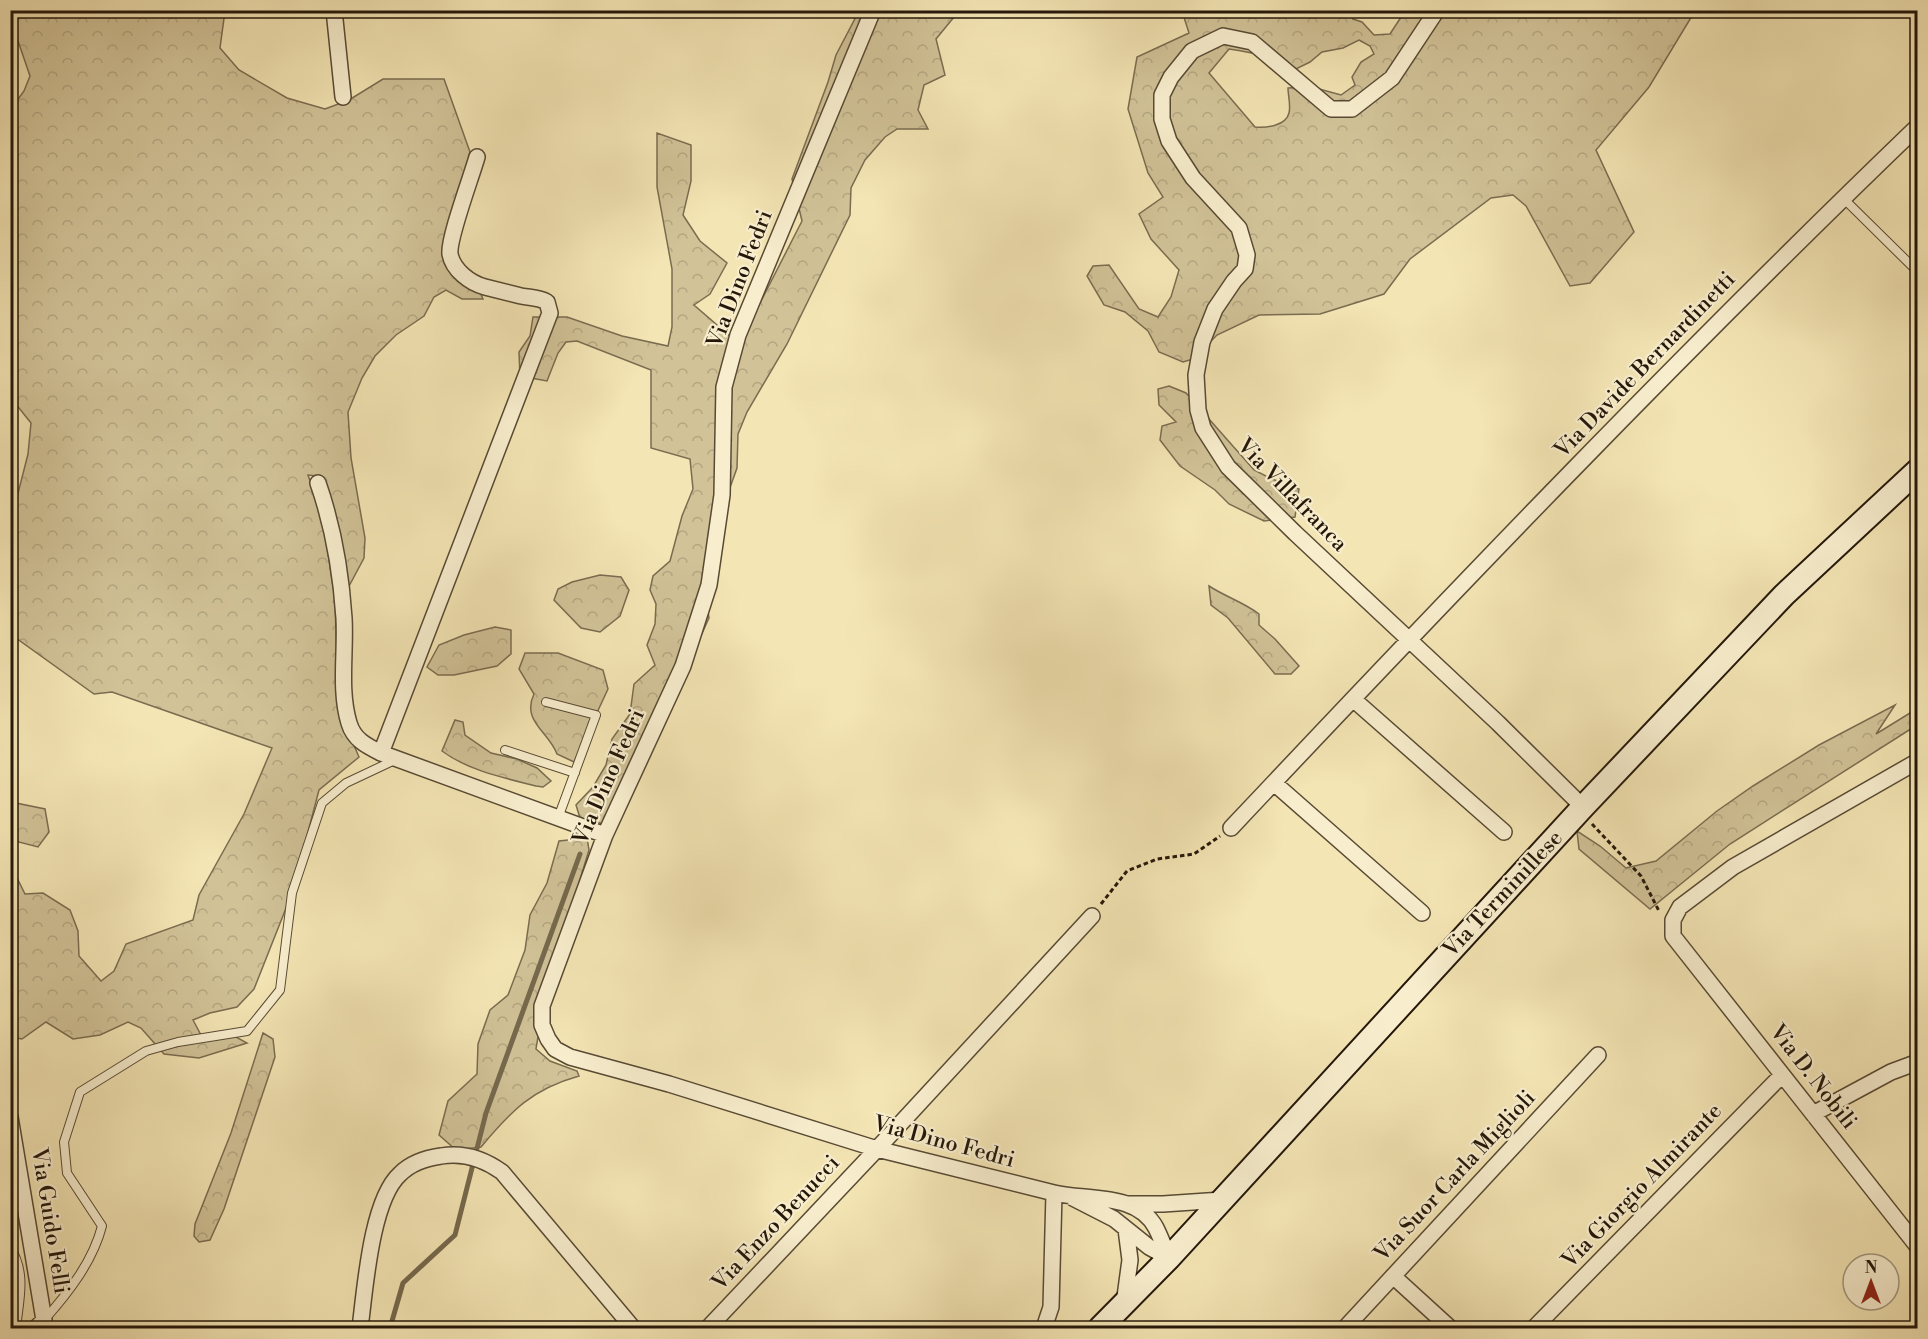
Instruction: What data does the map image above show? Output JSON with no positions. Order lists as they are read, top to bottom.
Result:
{
  "streets": {
    "main road": ["Via Terminillese"],
    "street": [
      "Via Dino Fedri",
      "Via Davide Bernardinetti",
      "Via Villafranca",
      "Via D. Nobili",
      "Via Suor Carla Miglioli",
      "Via Giorgio Almirante",
      "Via Guido Felli",
      "Via Enzo Benucci"
    ]
  },
  "crossings": [
    ["Via Dino Fedri", "Via Terminillese"],
    ["Via Dino Fedri", "Via Enzo Benucci"],
    ["Via Davide Bernardinetti", "Via Villafranca"],
    ["Via Villafranca", "Via Terminillese"],
    ["Via D. Nobili", "Via Giorgio Almirante"]
  ],
  "north": "top"
}
